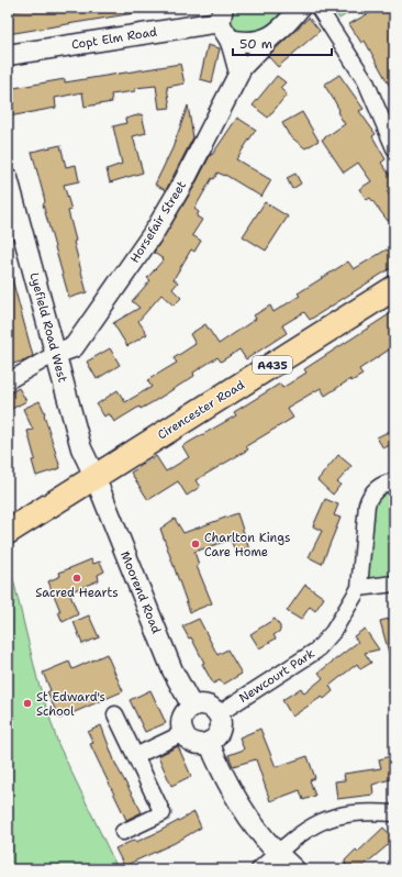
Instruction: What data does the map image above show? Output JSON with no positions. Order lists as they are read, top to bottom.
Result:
{
  "streets": {
    "main road": ["A435", "Cirencester Road"],
    "street": [
      "Copt Elm Road",
      "Horsefair Street",
      "Lyefield Road West",
      "Moorend Road",
      "Newcourt Park"
    ]
  },
  "crossings": [
    ["Horsefair Street", "Lyefield Road West"],
    ["Lyefield Road West", "Cirencester Road"],
    ["Lyefield Road West", "Moorend Road"],
    ["Cirencester Road", "Moorend Road"],
    ["Moorend Road", "Newcourt Park"]
  ],
  "places": ["Charlton Kings Care Home", "Sacred Hearts", "St Edward's School"],
  "scale_bar": "50 m"
}
